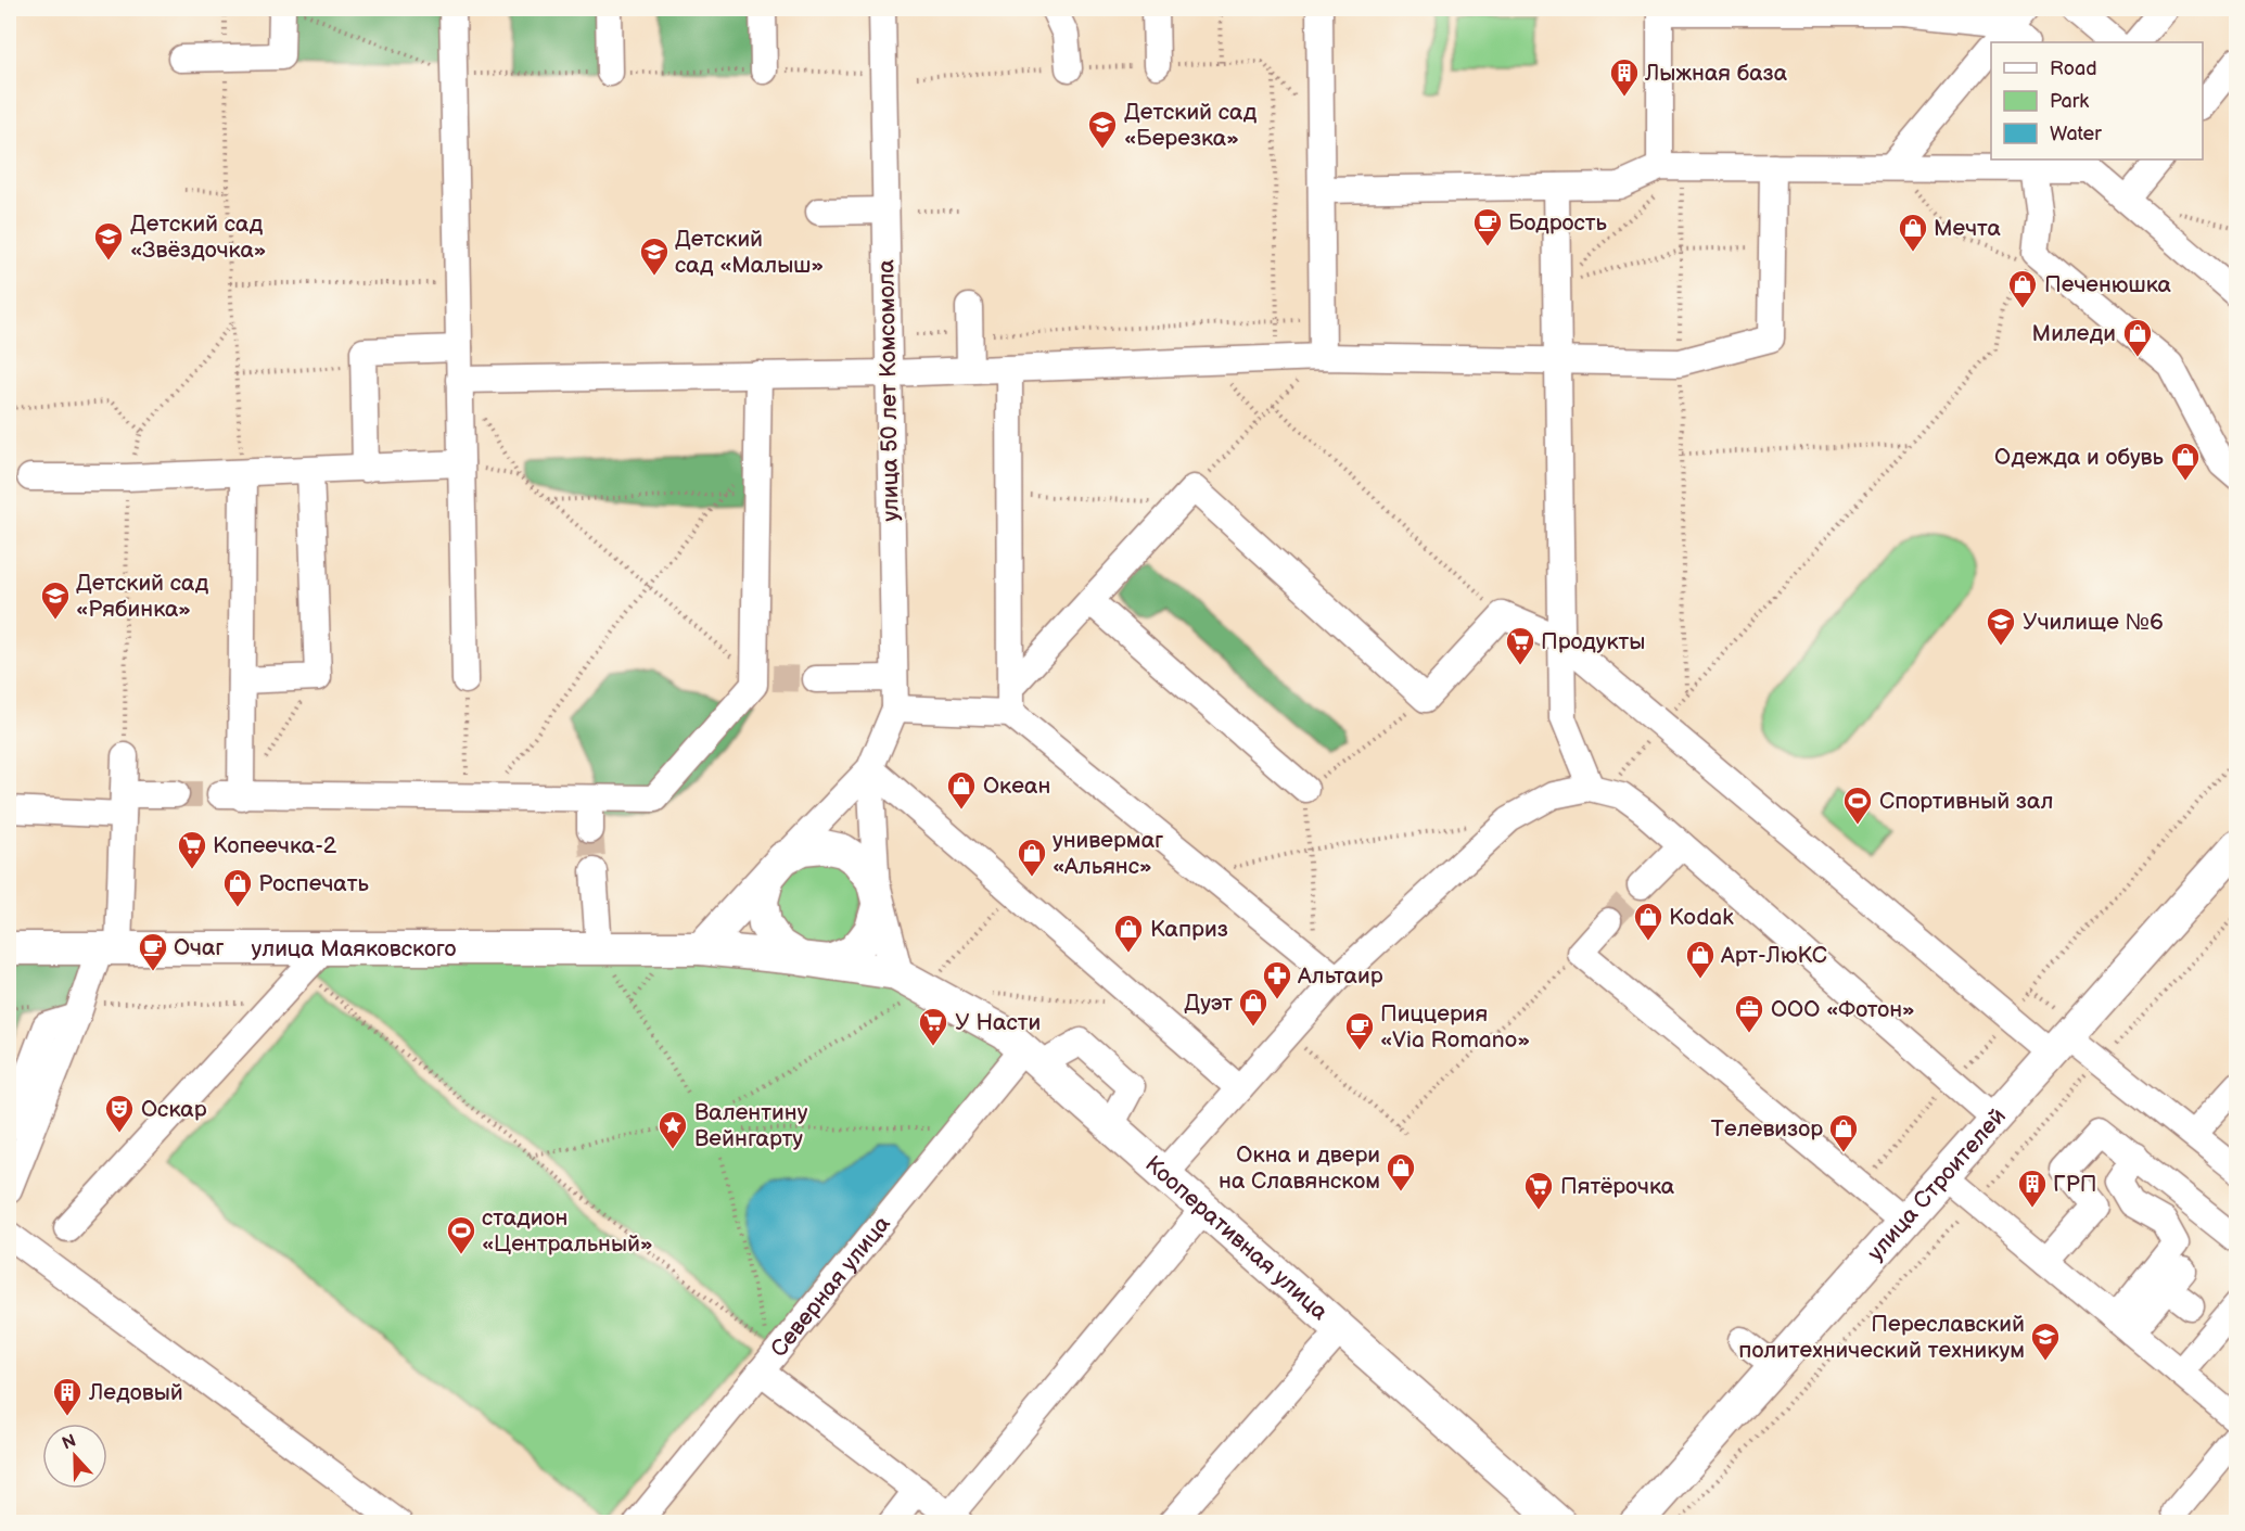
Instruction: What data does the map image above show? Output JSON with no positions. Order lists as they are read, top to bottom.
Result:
{
  "streets": {
    "main road": ["улица Маяковского", "улица Строителей", "Кооперативная улица"],
    "street": ["улица 50 лет Комсомола", "Северная улица"]
  },
  "crossings": [
    ["улица Маяковского", "Кооперативная улица"],
    ["Кооперативная улица", "Северная улица"]
  ],
  "places": {
    "building": ["Лыжная база", "ГРП", "Ледовый"],
    "school or university": [
      "Детский сад «Березка»",
      "Детский сад «Звёздочка»",
      "Детский сад «Малыш»",
      "Детский сад «Рябинка»",
      "Училище №6",
      "Переславский политехнический техникум"
    ],
    "cafe": ["Бодрость", "Очаг", "Пиццерия «Via Romano»"],
    "shop": [
      "Мечта",
      "Печенюшка",
      "Миледи",
      "Одежда и обувь",
      "Океан",
      "универмаг «Альянс»",
      "Роспечать",
      "Kodak",
      "Каприз",
      "Арт-ЛюКС",
      "Дуэт",
      "Телевизор",
      "Окна и двери на Славянском"
    ],
    "supermarket": [
      "Продукты",
      "Копеечка-2",
      "У Насти",
      "Пятёрочка"
    ],
    "sports": ["Спортивный зал", "стадион «Центральный»"],
    "pharmacy": ["Альтаир"],
    "office": ["ООО «Фотон»"],
    "theatre": ["Оскар"],
    "place": ["Валентину Вейнгарту"]
  },
  "legend": ["Road", "Park", "Water"],
  "north": "top"
}
